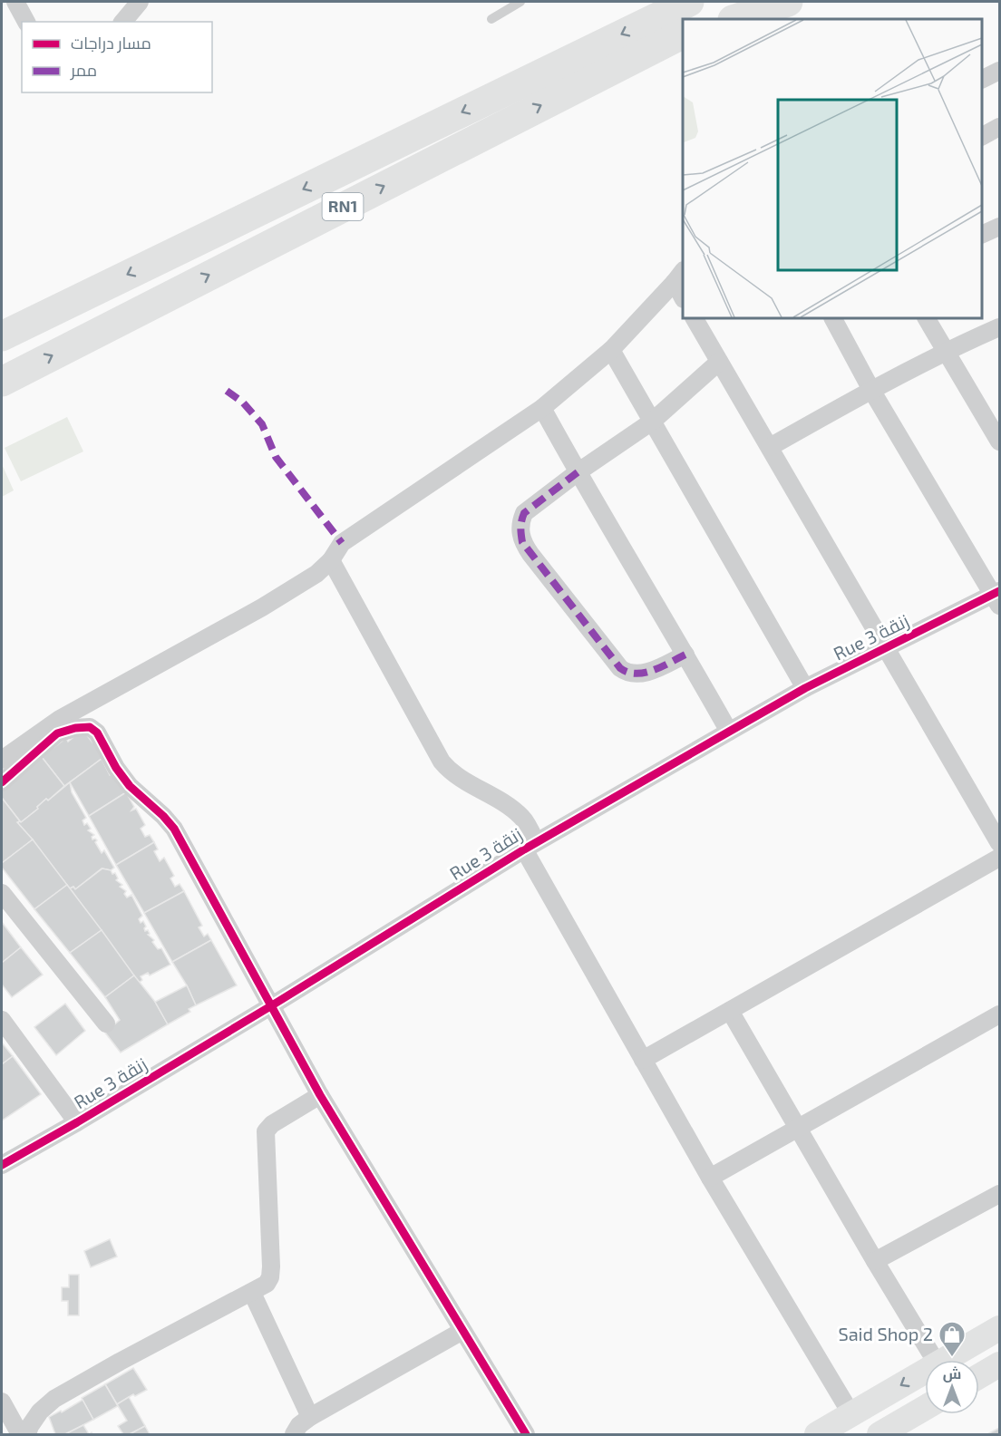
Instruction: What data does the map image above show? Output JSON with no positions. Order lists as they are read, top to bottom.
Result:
{
  "streets": {
    "highway": ["RN1"],
    "street": ["Rue 3 زنقة"]
  },
  "places": {
    "shop": ["Said Shop 2"]
  },
  "legend": ["مسار دراجات", "ممر"],
  "north": "top"
}
